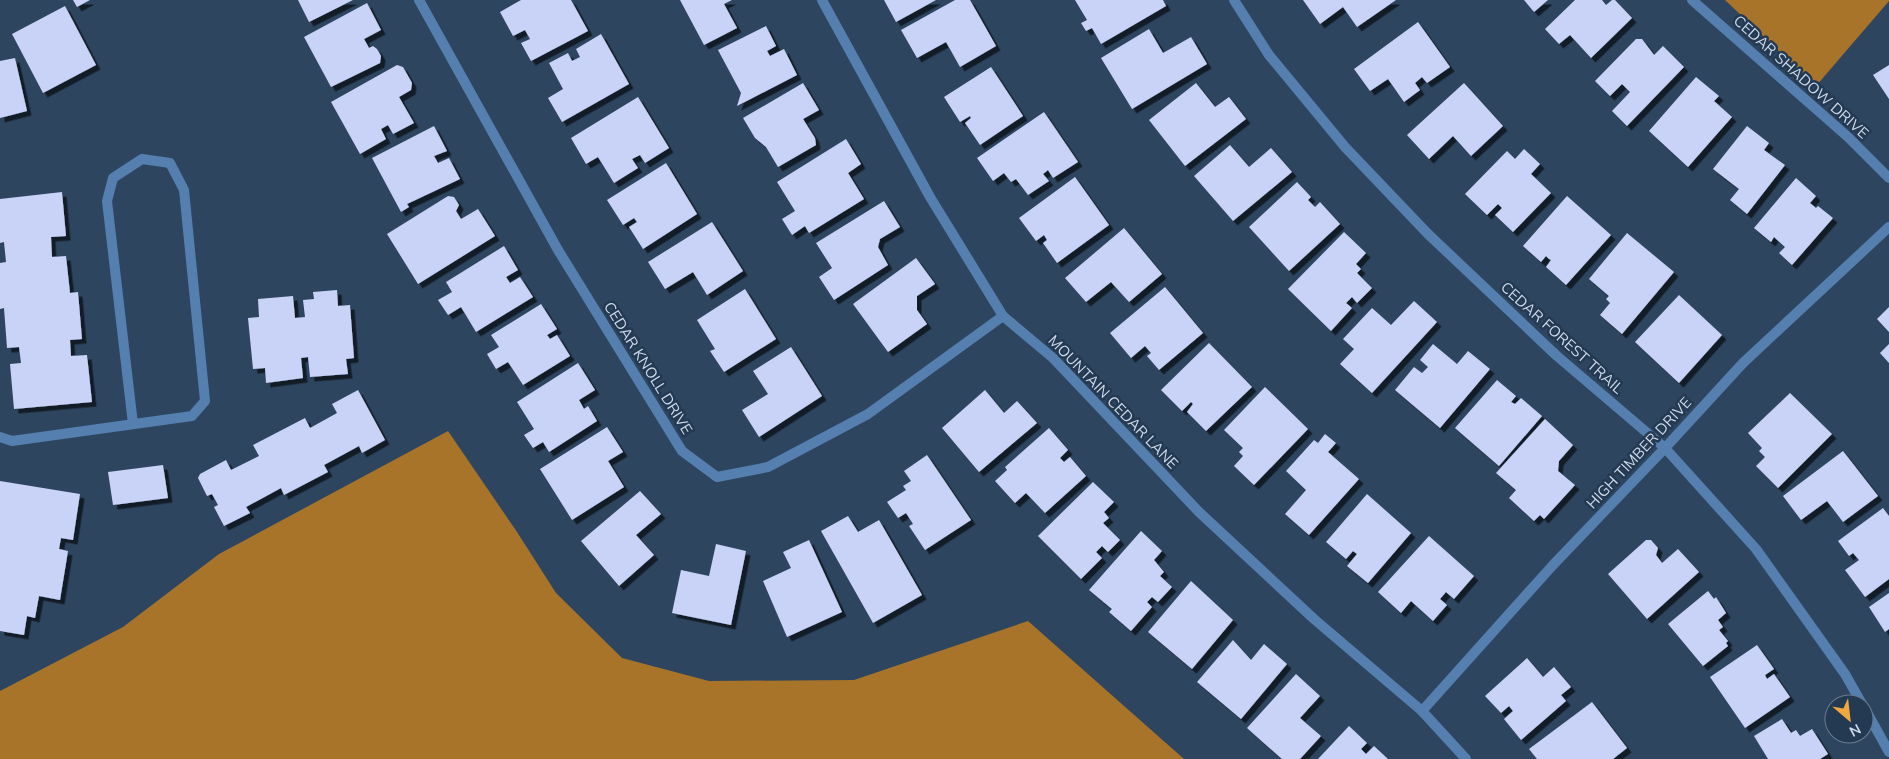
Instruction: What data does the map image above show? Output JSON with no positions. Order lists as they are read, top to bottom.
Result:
{
  "streets": {
    "street": [
      "CEDAR SHADOW DRIVE",
      "CEDAR FOREST TRAIL",
      "CEDAR KNOLL DRIVE",
      "MOUNTAIN CEDAR LANE",
      "HIGH TIMBER DRIVE"
    ]
  },
  "crossings": [
    ["CEDAR FOREST TRAIL", "HIGH TIMBER DRIVE"],
    ["CEDAR KNOLL DRIVE", "MOUNTAIN CEDAR LANE"],
    ["MOUNTAIN CEDAR LANE", "HIGH TIMBER DRIVE"]
  ],
  "north": "bottom right"
}
